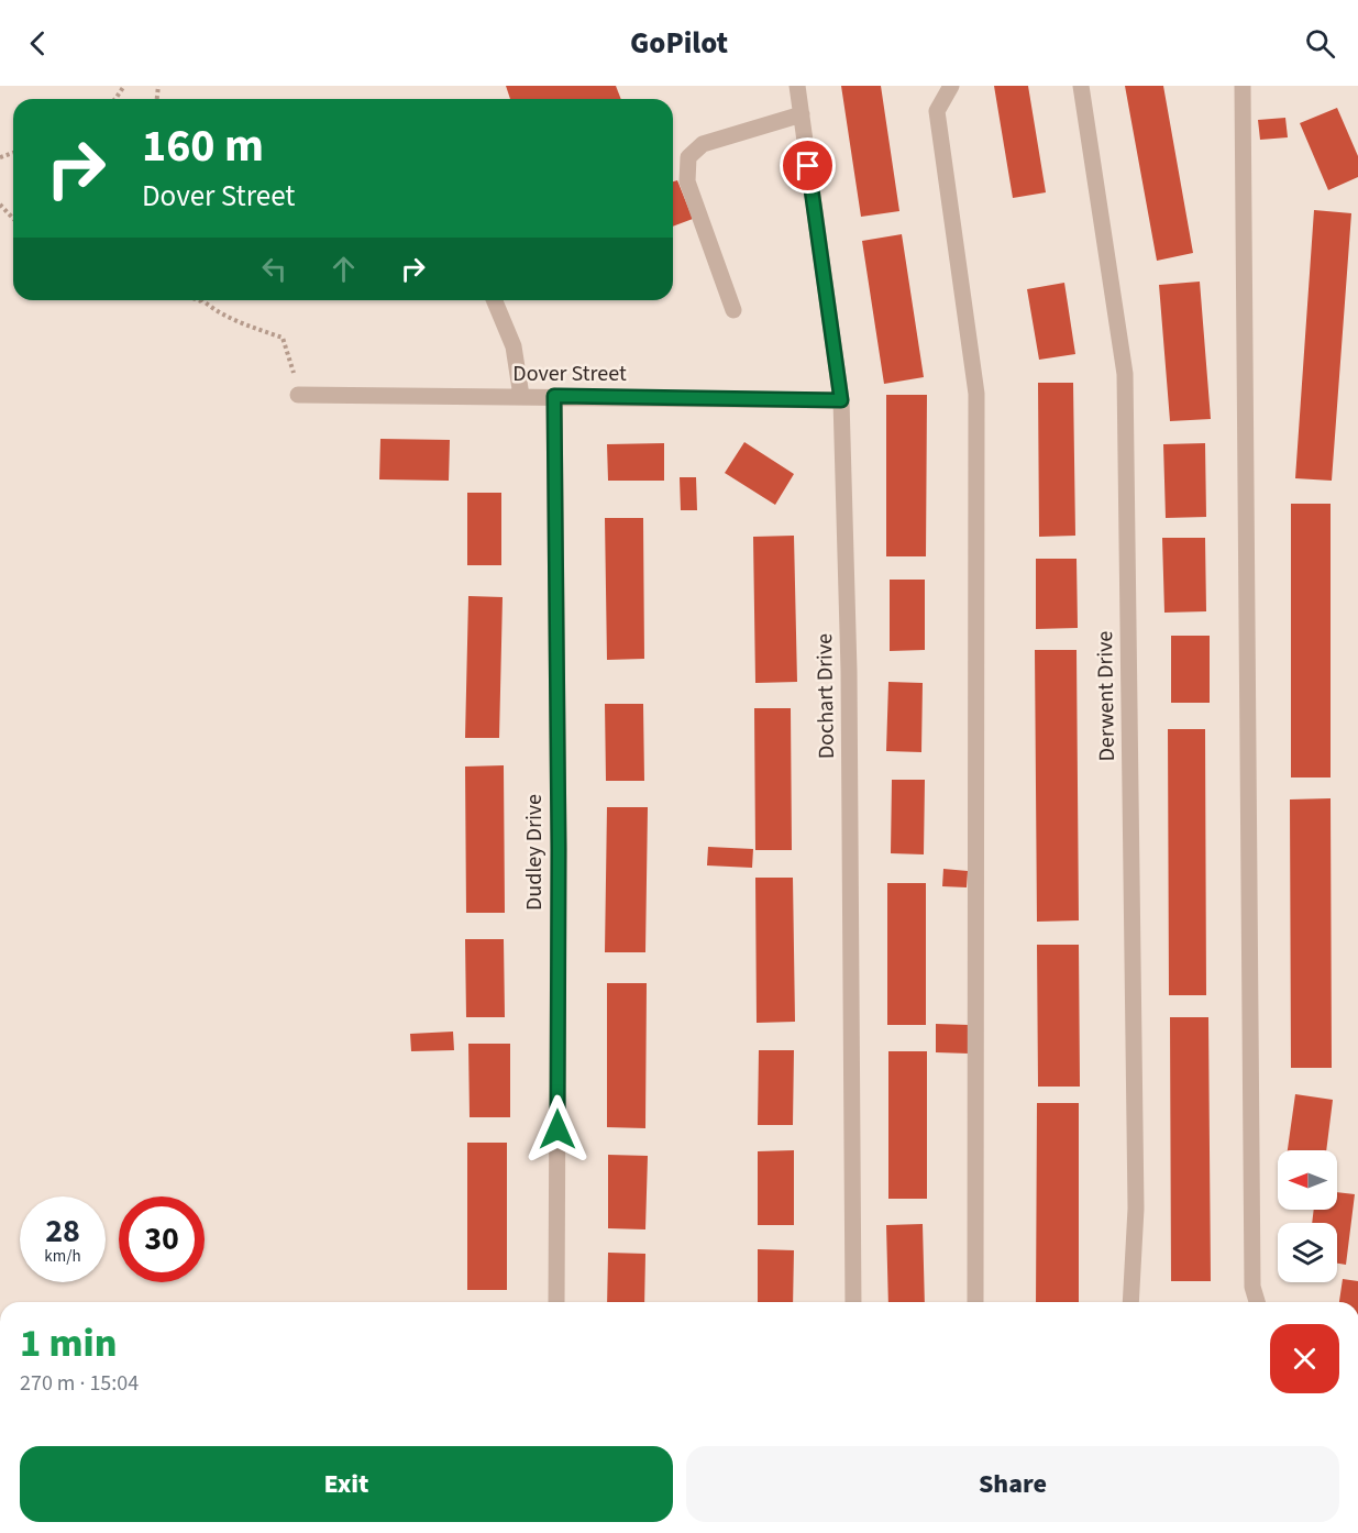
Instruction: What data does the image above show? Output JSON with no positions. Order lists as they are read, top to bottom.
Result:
{
  "streets": {
    "street": [
      "Dover Street",
      "Dochart Drive",
      "Derwent Drive",
      "Dudley Drive"
    ]
  },
  "crossings": [
    ["Dover Street", "Dochart Drive"],
    ["Dover Street", "Dudley Drive"]
  ],
  "north": "left",
  "page": {
    "header": "GoPilot",
    "turn": ["160 m", "Dover Street"],
    "speed": "28 km/h",
    "limit": "30",
    "heading": ["1 min", "270 m · 15:04"],
    "buttons": ["Exit", "Share"]
  }
}
